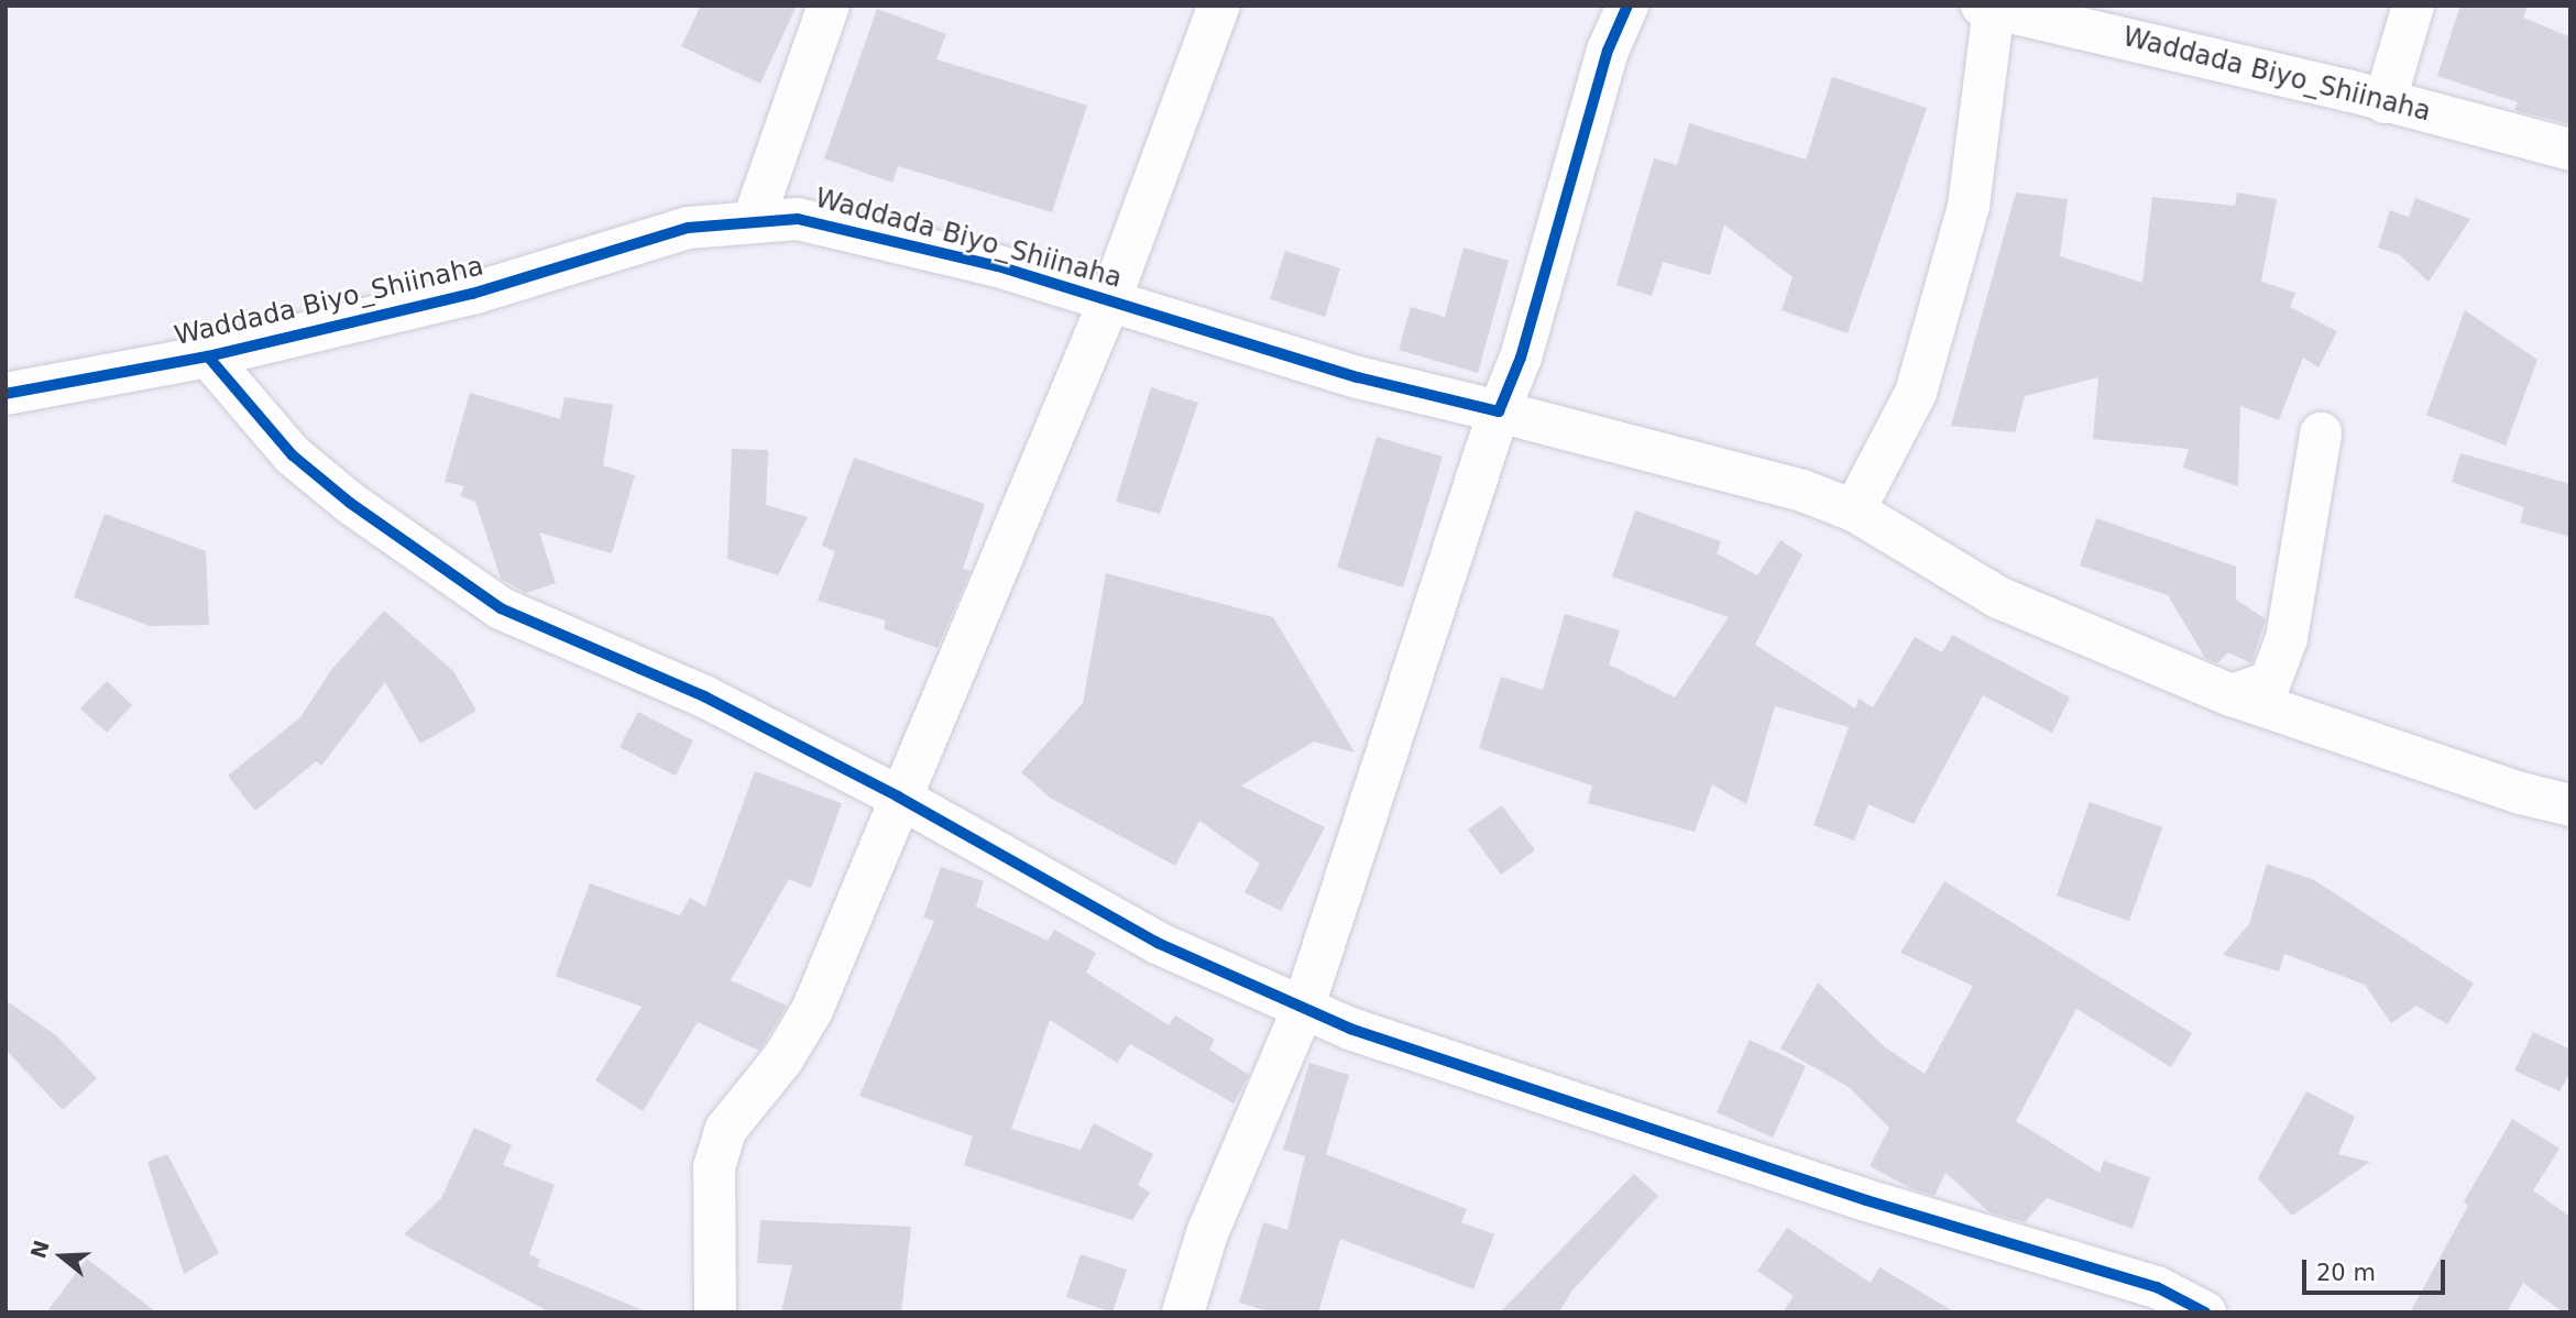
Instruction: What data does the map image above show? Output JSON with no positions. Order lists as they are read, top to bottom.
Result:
{
  "streets": {
    "street": ["Waddada Biyo_Shiinaha"]
  },
  "scale_bar": "20 m",
  "north": "left"
}
